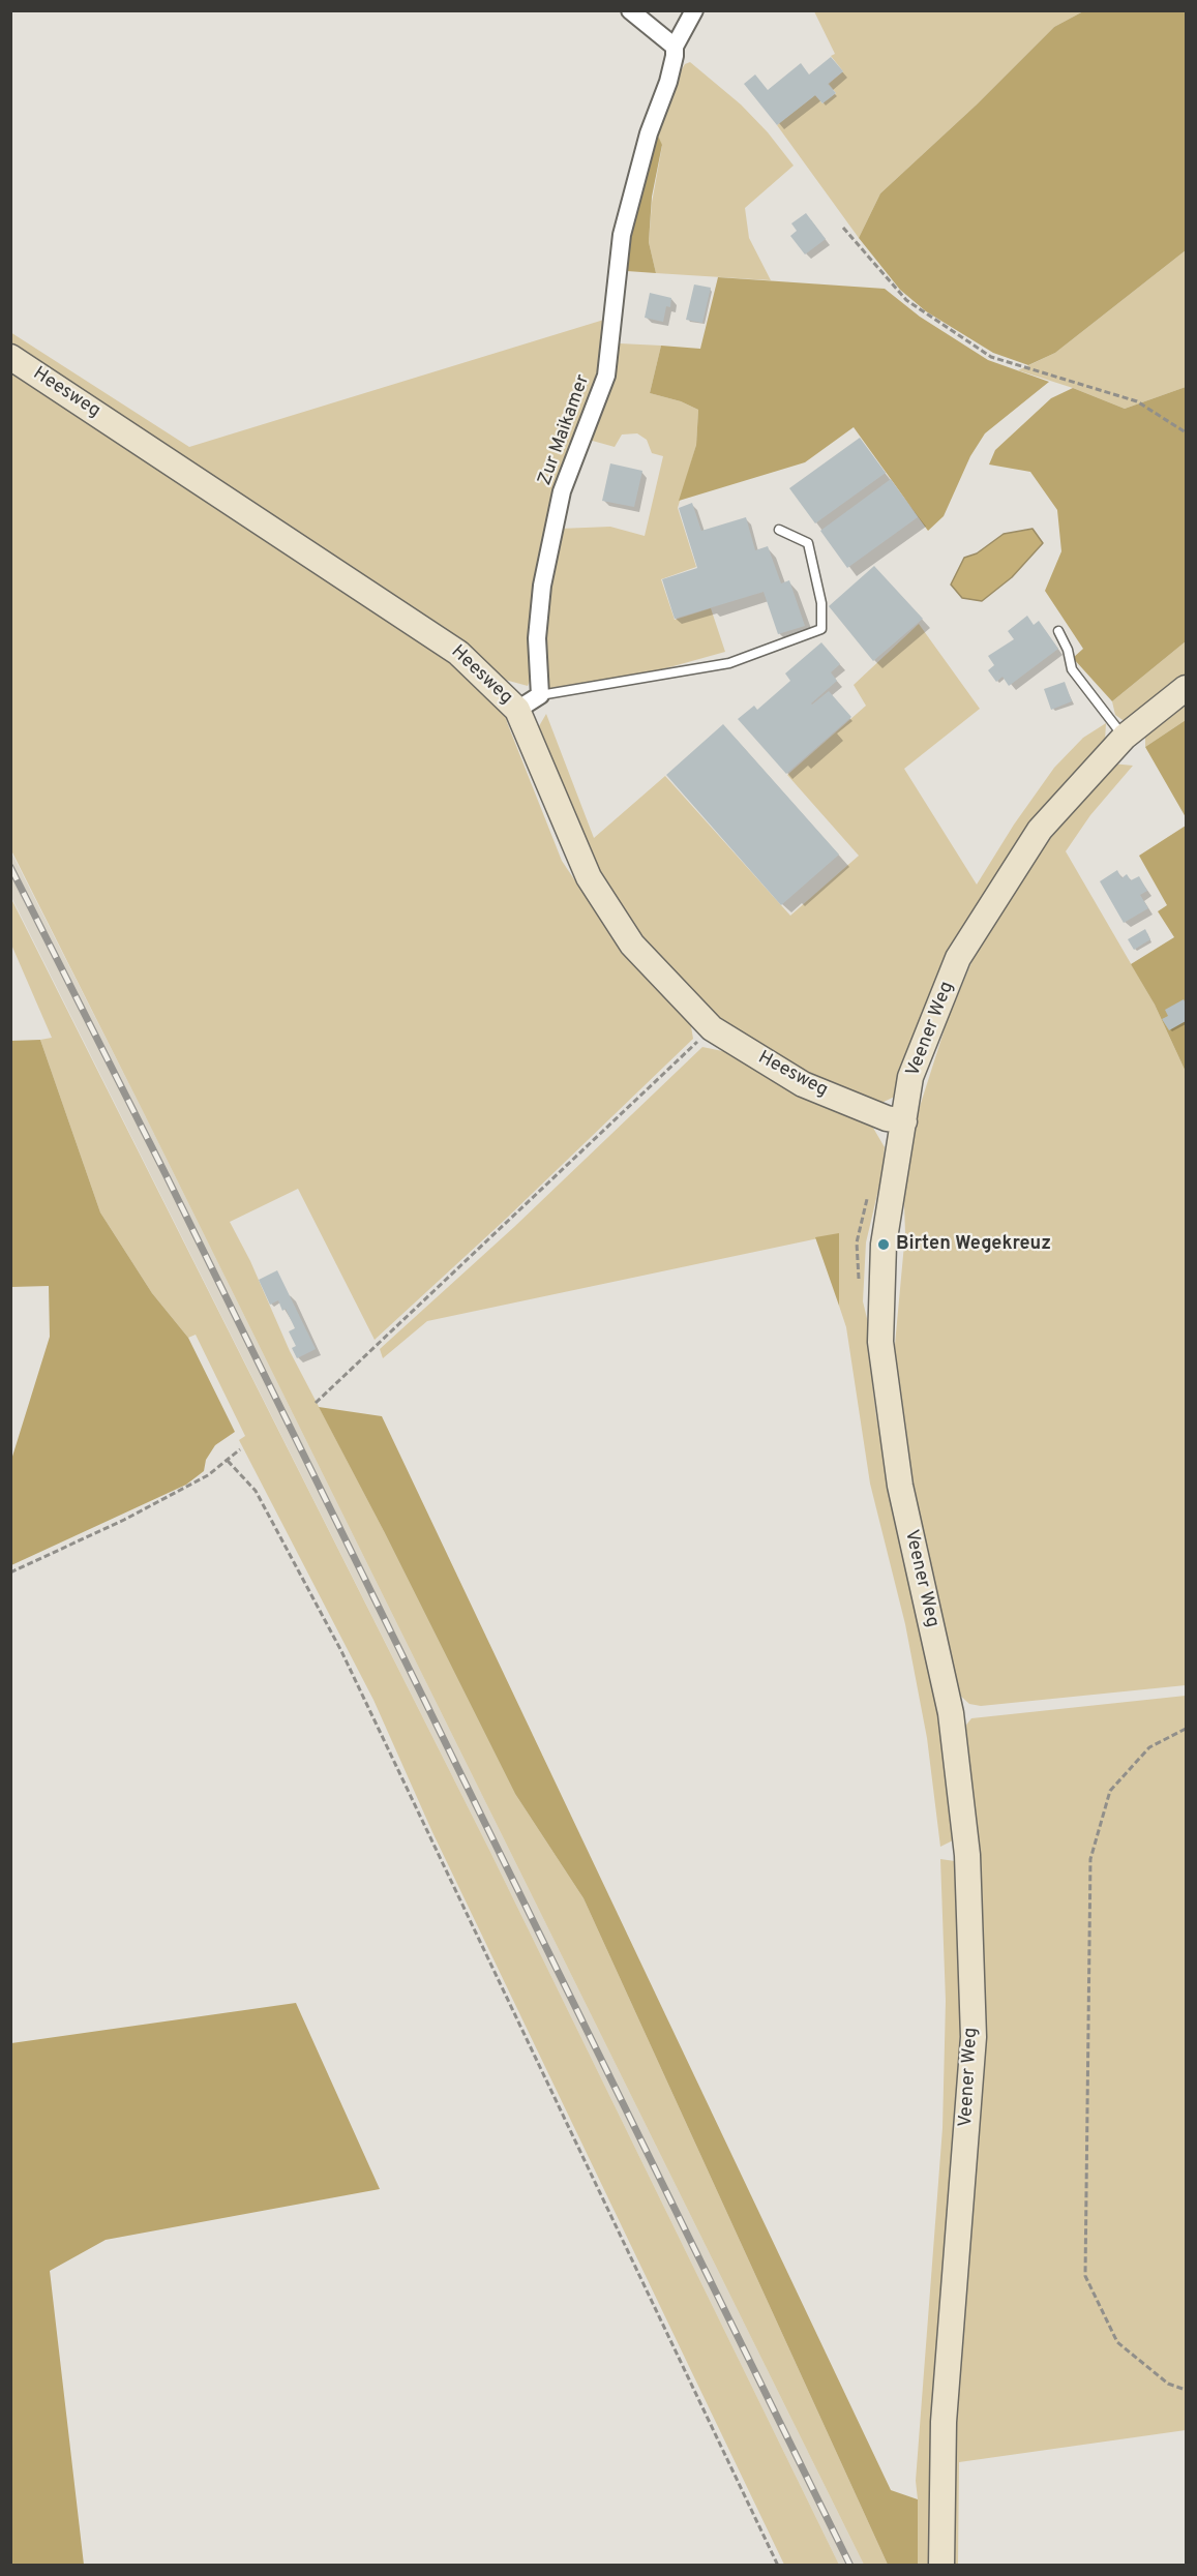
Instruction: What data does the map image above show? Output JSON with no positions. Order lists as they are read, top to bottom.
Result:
{
  "streets": {
    "main road": ["Heesweg", "Veener Weg"],
    "street": ["Zur Maikamer"]
  },
  "crossings": [
    ["Heesweg", "Veener Weg"]
  ],
  "places": ["Birten Wegekreuz"]
}
